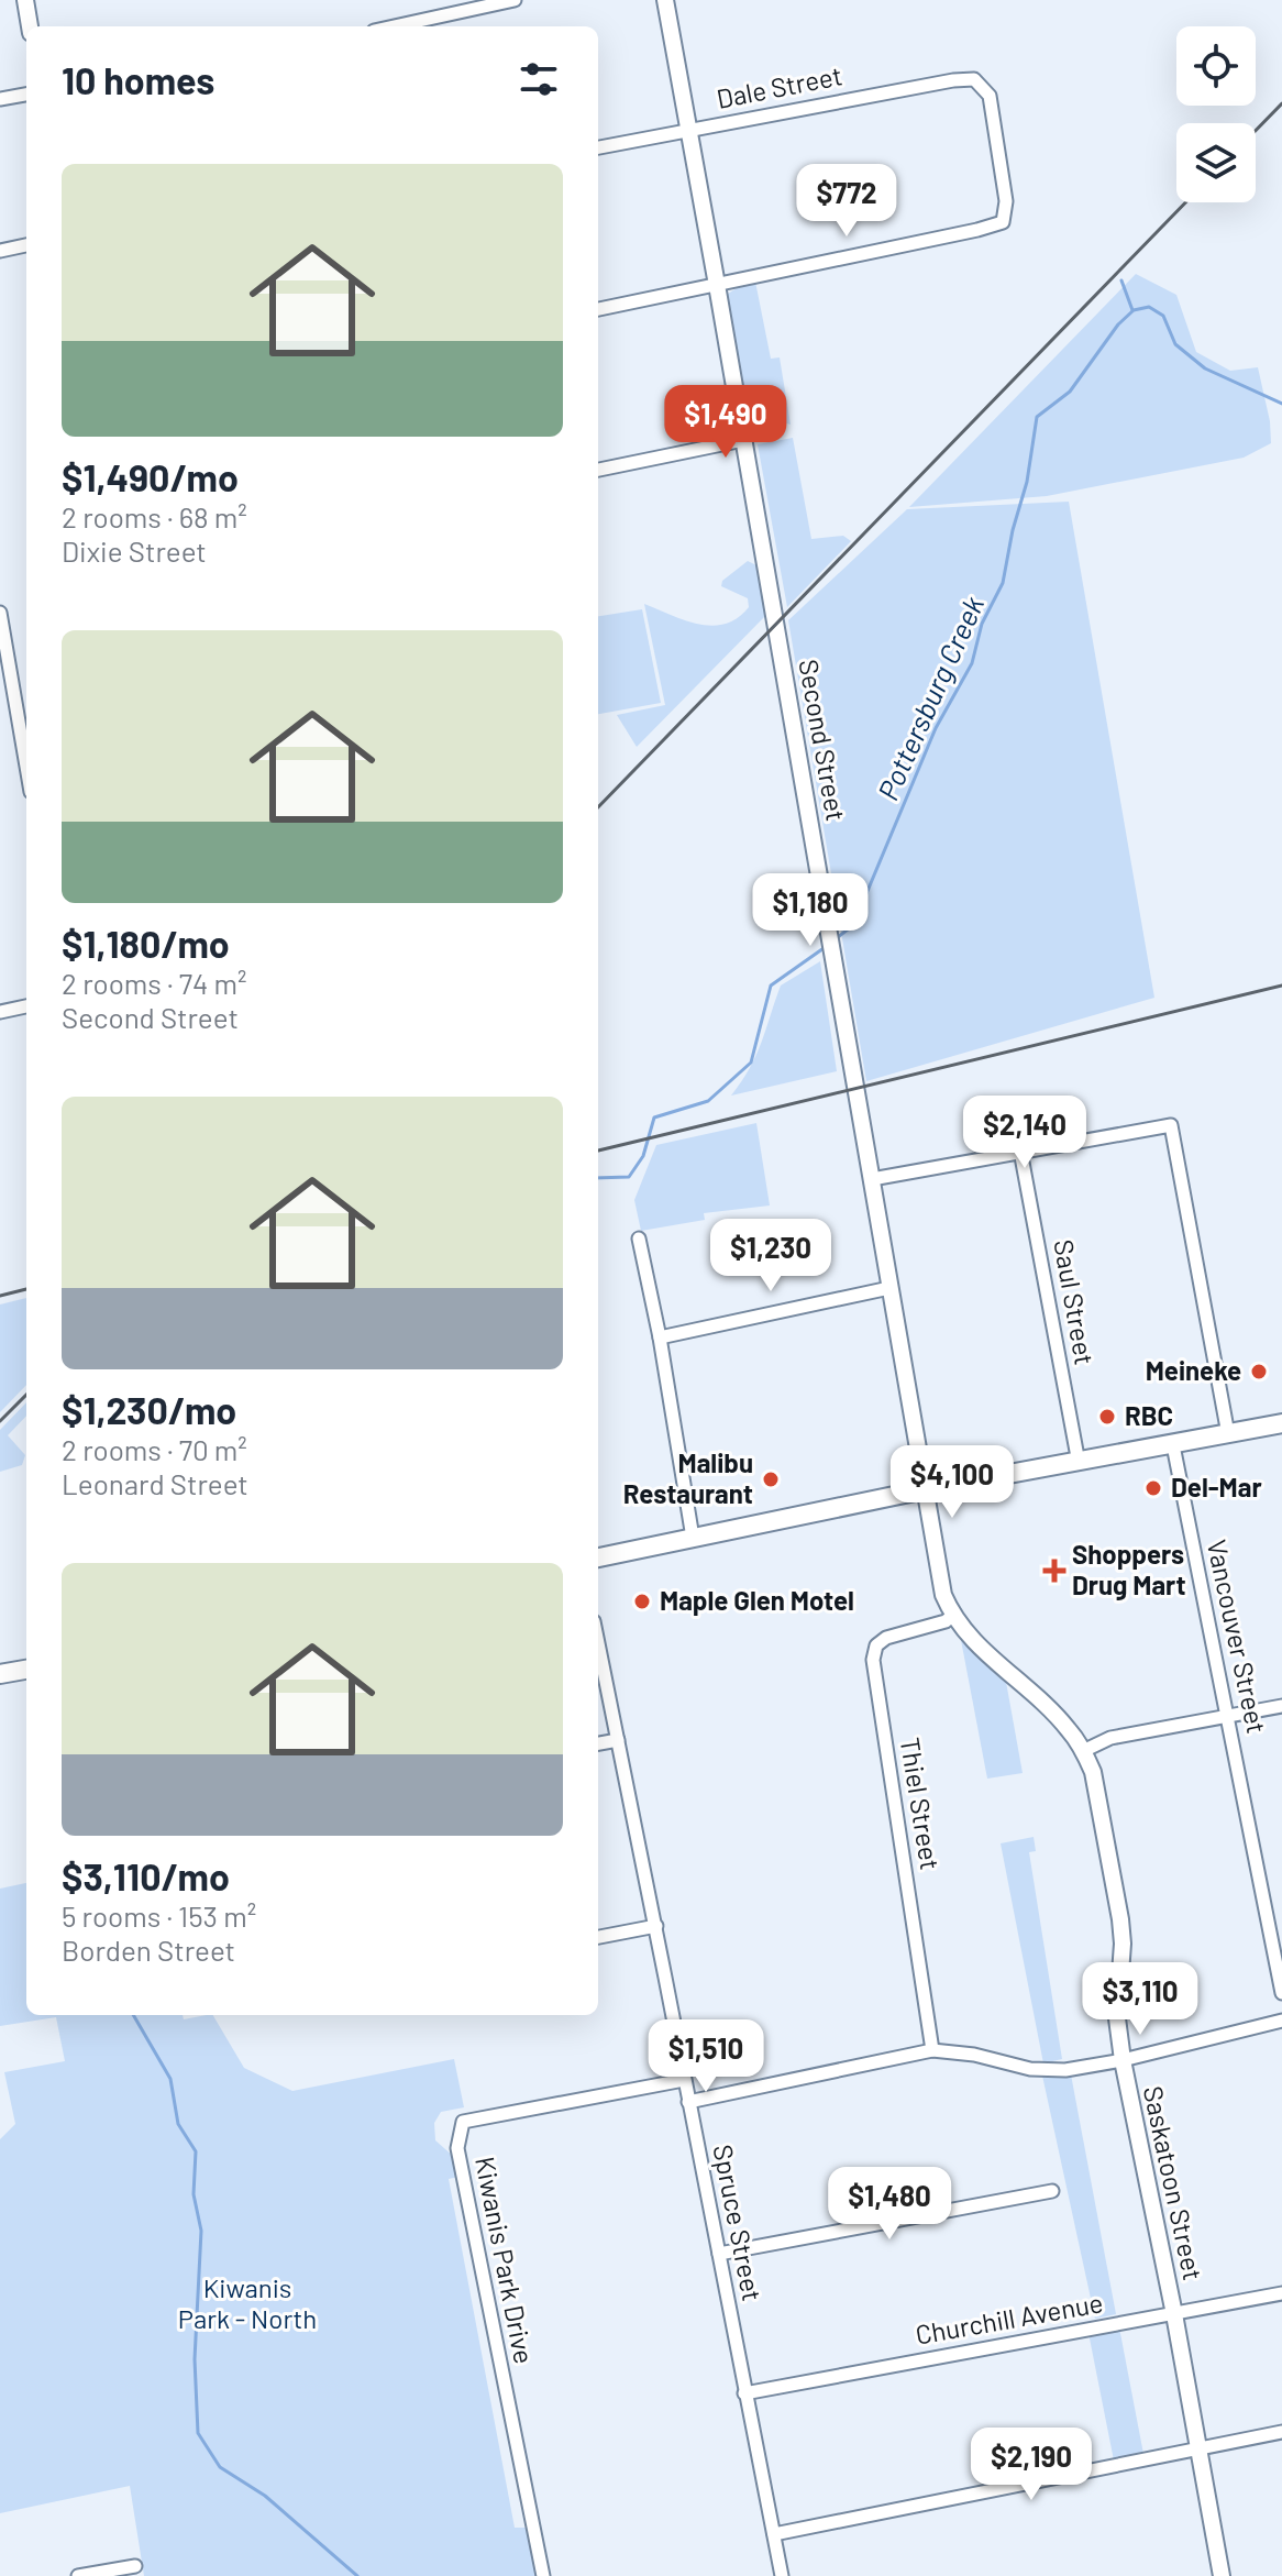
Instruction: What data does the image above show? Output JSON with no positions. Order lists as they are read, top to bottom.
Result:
{
  "streets": {
    "street": [
      "Dale Street",
      "Second Street",
      "Saul Street",
      "Vancouver Street",
      "Thiel Street",
      "Saskatoon Street",
      "Spruce Street",
      "Kiwanis Park Drive",
      "Churchill Avenue"
    ]
  },
  "crossings": [
    ["Dale Street", "Second Street"],
    ["Second Street", "Saskatoon Street"],
    ["Thiel Street", "Saskatoon Street"],
    ["Saskatoon Street", "Churchill Avenue"],
    ["Spruce Street", "Kiwanis Park Drive"],
    ["Spruce Street", "Churchill Avenue"]
  ],
  "water": ["Pottersburg Creek"],
  "parks": ["Kiwanis Park - North"],
  "places": {
    "other": [
      "Meineke",
      "RBC",
      "Malibu Restaurant",
      "Del-Mar",
      "Maple Glen Motel"
    ],
    "health": ["Shoppers Drug Mart"]
  },
  "page": {
    "heading": "10 homes",
    "list": [
      {
        "name": "$1,490/mo",
        "note": "2 rooms · 68 m² · Dixie Street"
      },
      {
        "name": "$1,180/mo",
        "note": "2 rooms · 74 m² · Second Street"
      },
      {
        "name": "$1,230/mo",
        "note": "2 rooms · 70 m² · Leonard Street"
      },
      {
        "name": "$3,110/mo",
        "note": "5 rooms · 153 m² · Borden Street"
      }
    ],
    "price": [
      "$772",
      "$1,490",
      "$1,180",
      "$2,140",
      "$1,230",
      "$4,100",
      "$3,110",
      "$1,510",
      "$1,480",
      "$2,190"
    ]
  }
}
